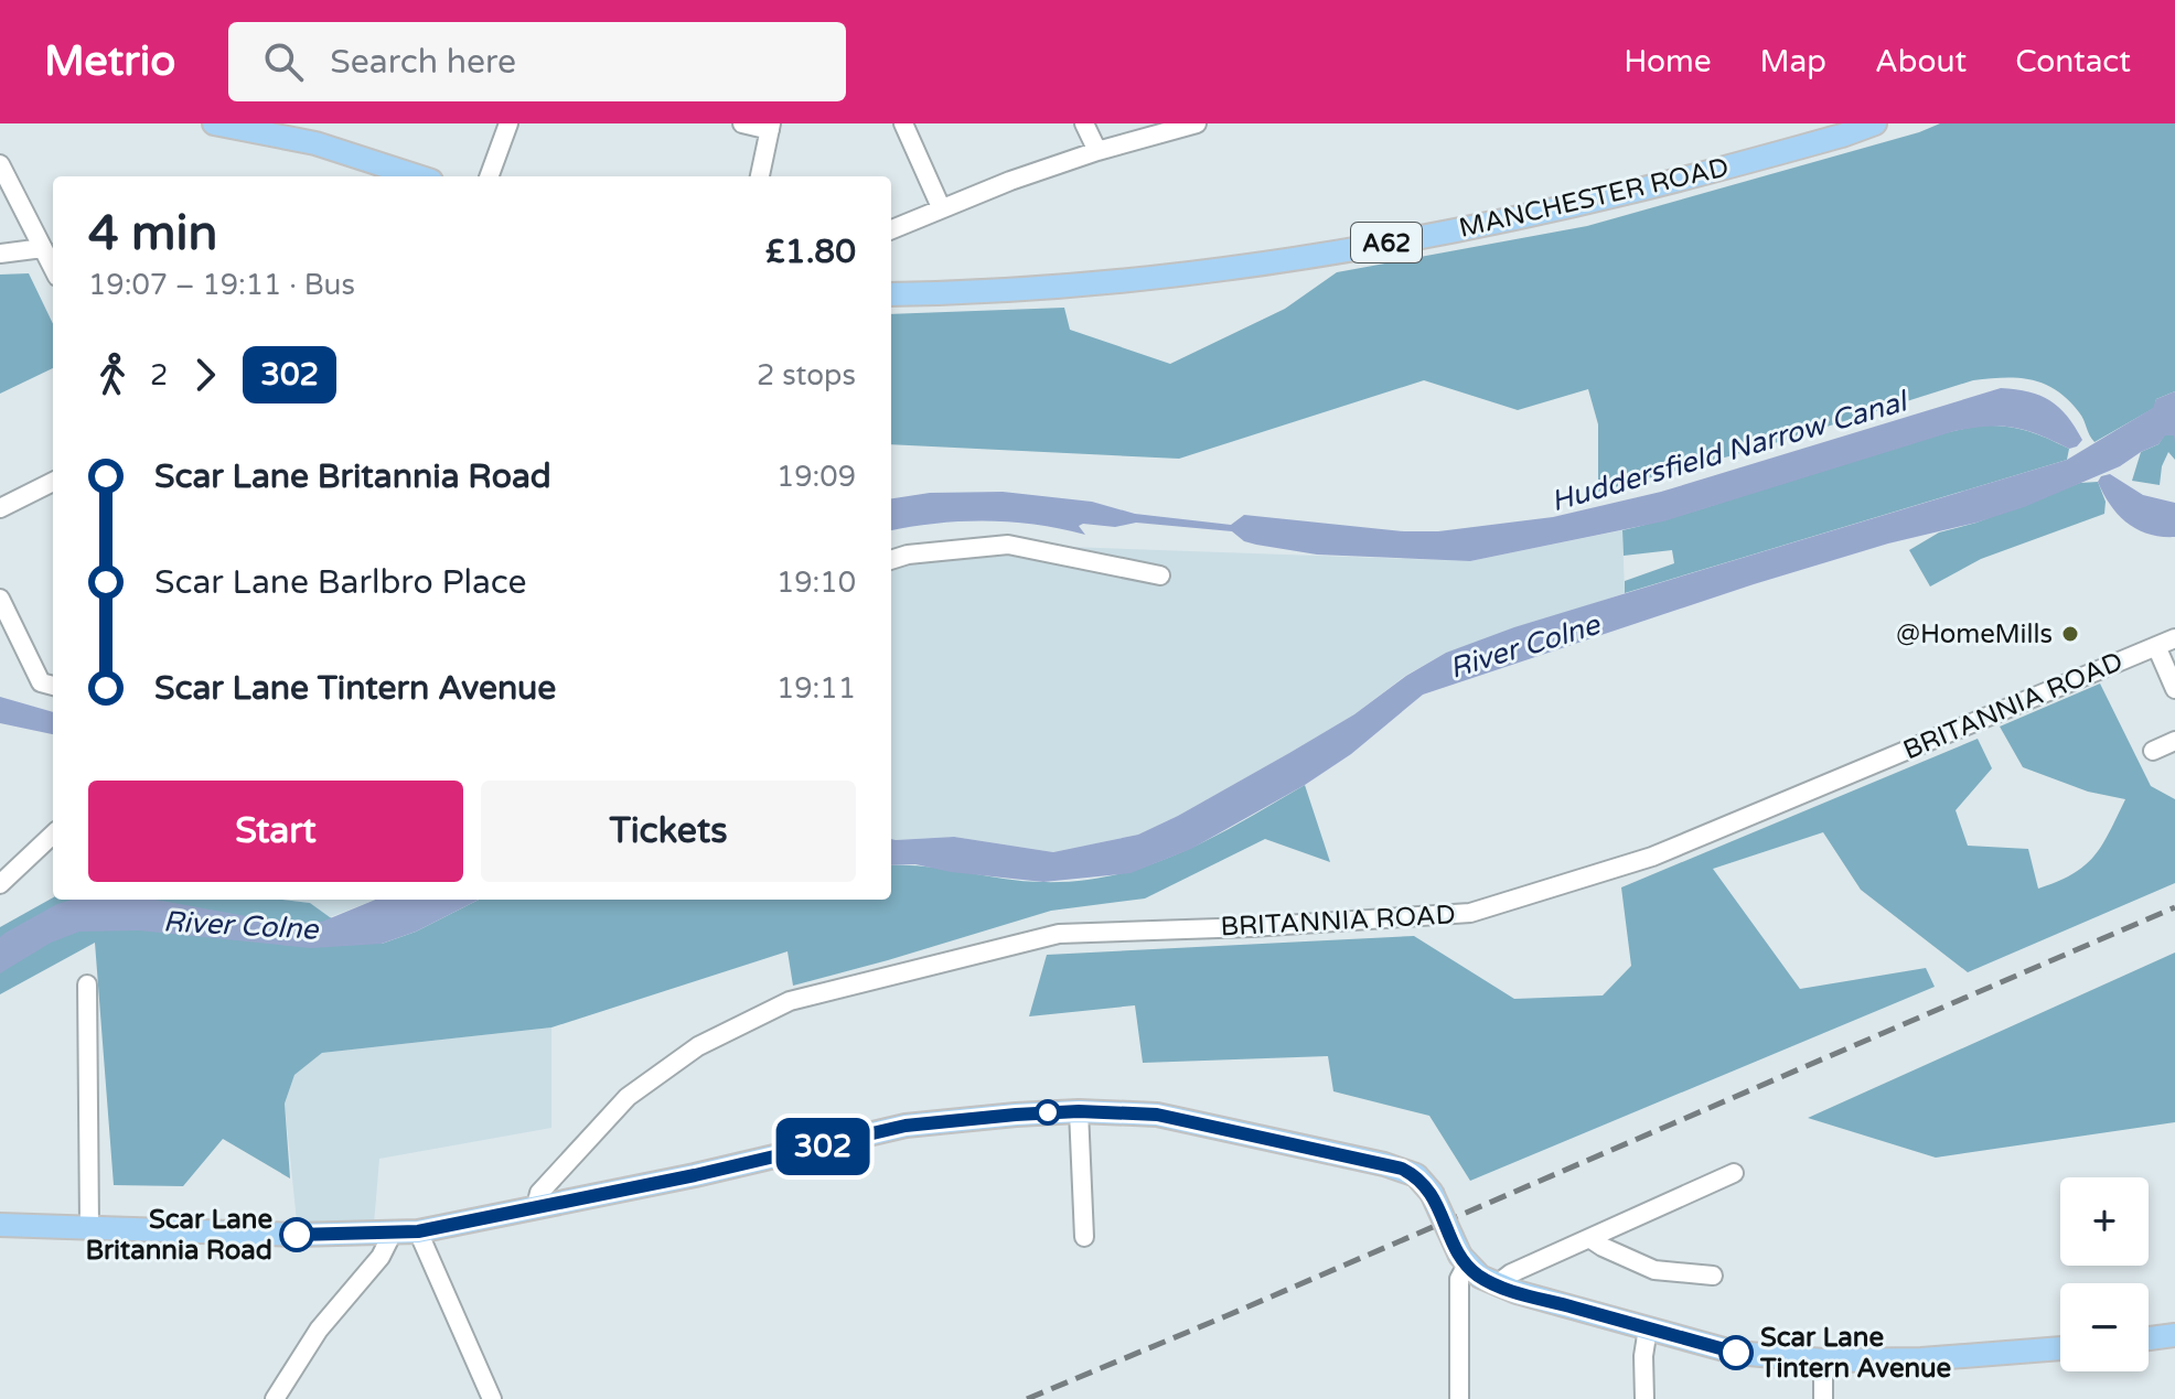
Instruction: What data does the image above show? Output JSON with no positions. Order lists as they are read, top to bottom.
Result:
{
  "streets": {
    "main road": ["MANCHESTER ROAD", "A62"],
    "street": ["BRITANNIA ROAD"]
  },
  "water": ["Huddersfield Narrow Canal", "River Colne"],
  "places": ["@HomeMills", "Scar Lane Britannia Road", "Scar Lane Tintern Avenue"],
  "lines": ["bus line 302"],
  "page": {
    "header": "Metrio",
    "search": "Search here",
    "nav": [
      "Home",
      "Map",
      "About",
      "Contact"
    ],
    "on_map": "302",
    "heading": ["4 min", "19:07 – 19:11 · Bus", "£1.80"],
    "legs": ["2", "302", "2 stops"],
    "list": [
      {
        "name": "Scar Lane Britannia Road",
        "value": "19:09"
      },
      {
        "name": "Scar Lane Barlbro Place",
        "value": "19:10"
      },
      {
        "name": "Scar Lane Tintern Avenue",
        "value": "19:11"
      }
    ],
    "buttons": ["Start", "Tickets"],
    "map_buttons": ["+", "−"]
  }
}
